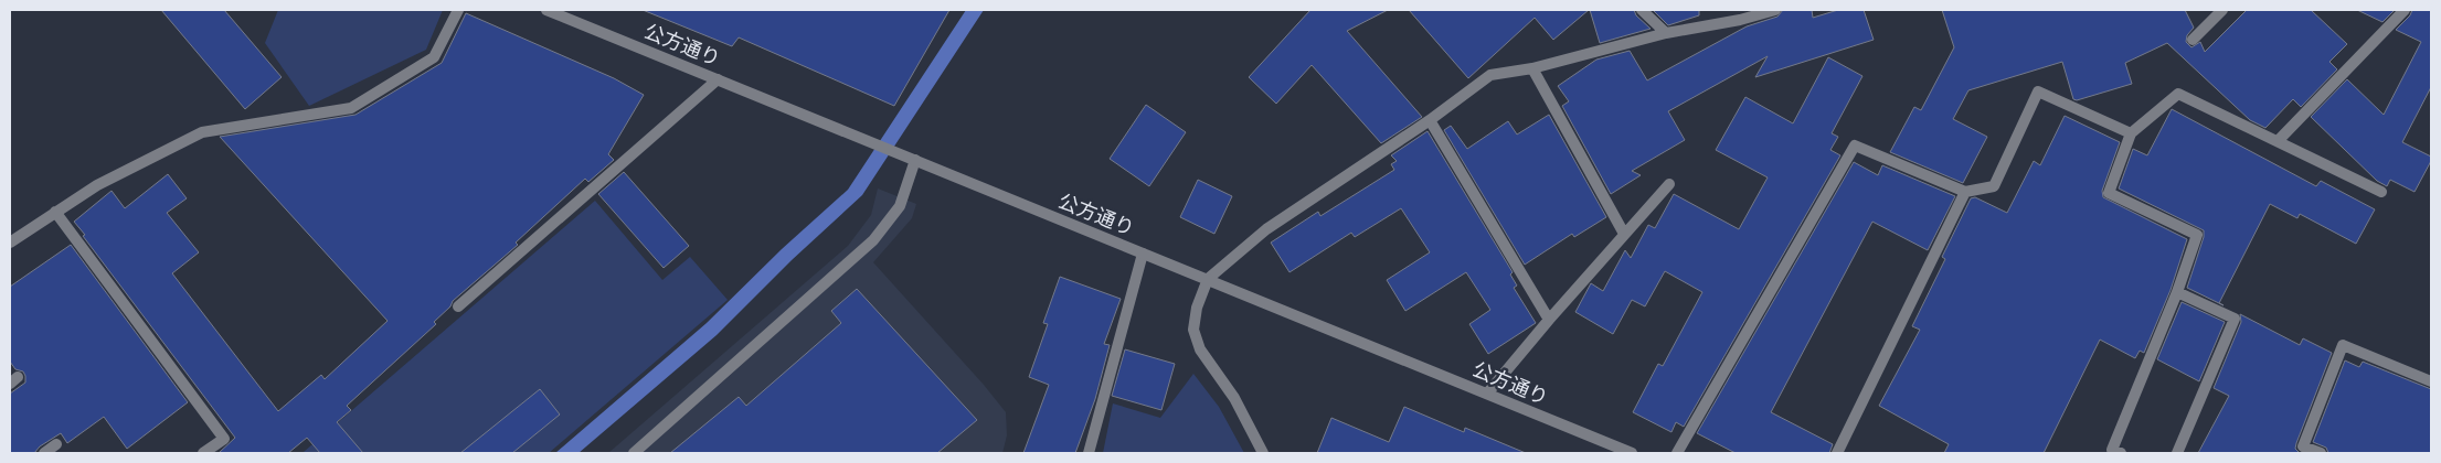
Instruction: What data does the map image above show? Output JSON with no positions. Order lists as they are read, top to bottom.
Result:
{
  "streets": {
    "street": ["公方通り"]
  }
}
